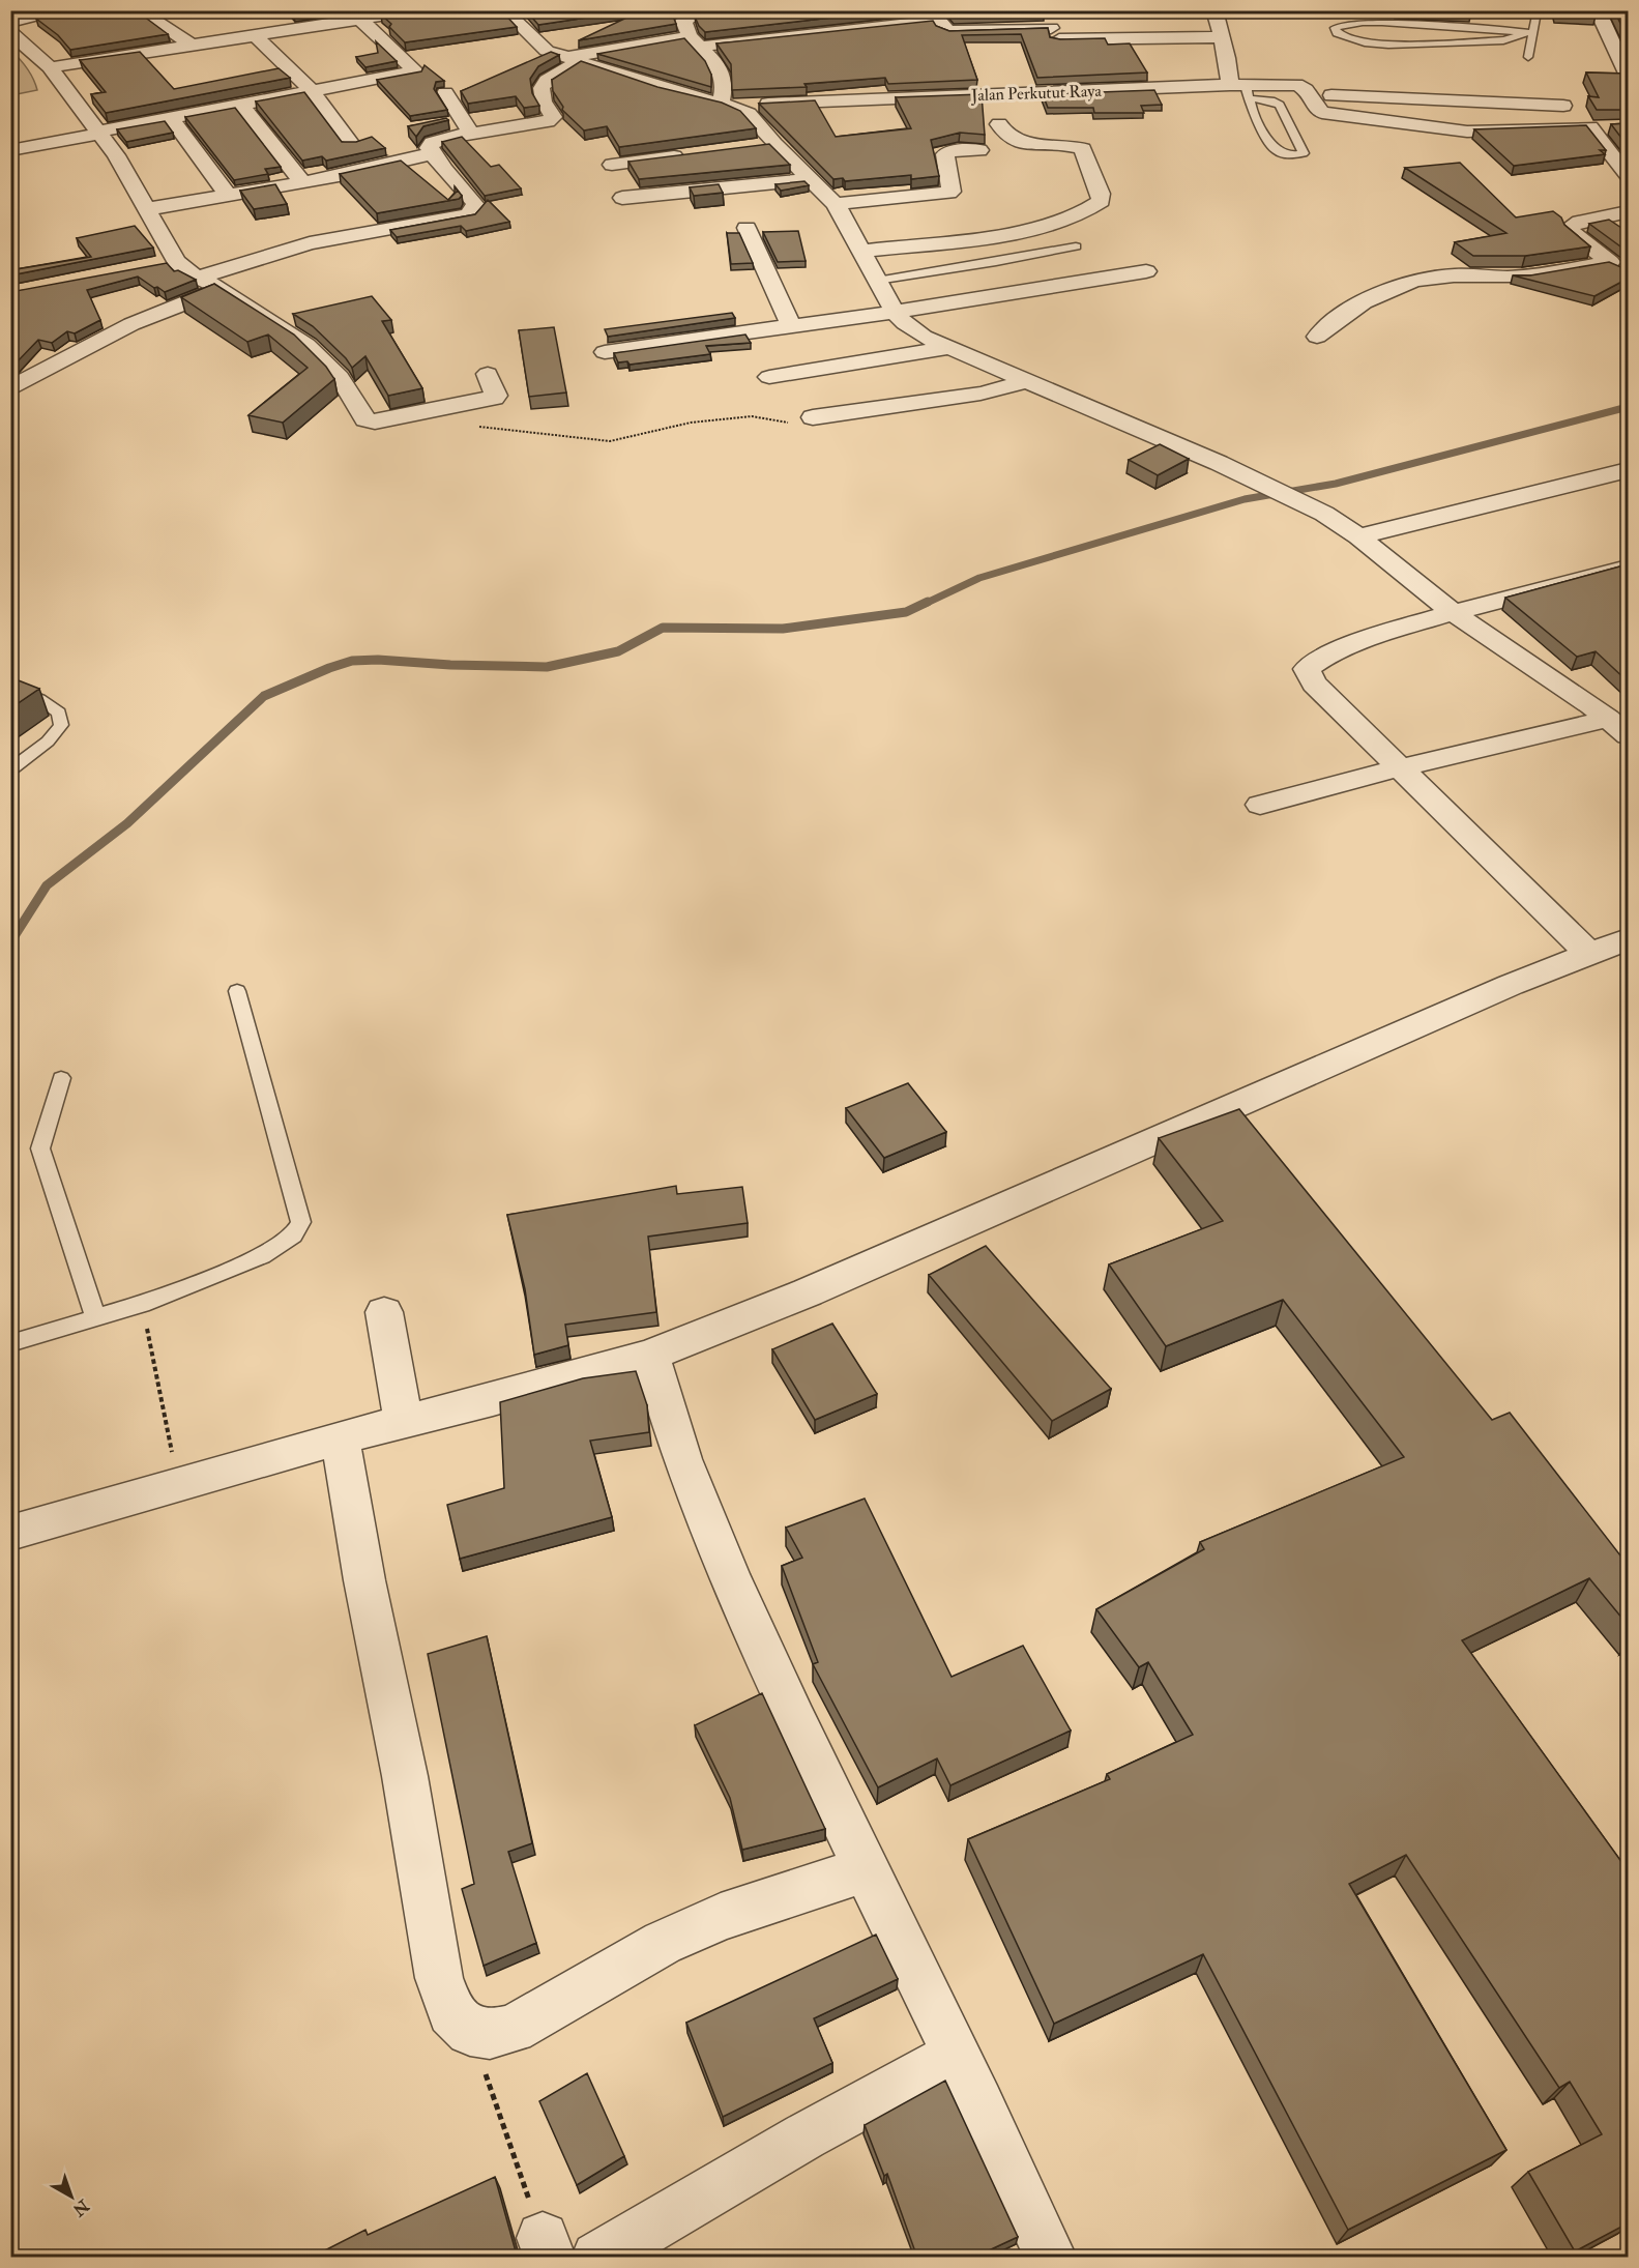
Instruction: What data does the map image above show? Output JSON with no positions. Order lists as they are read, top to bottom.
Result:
{
  "streets": {
    "street": ["Jalan Perkutut Raya"]
  },
  "north": "bottom right"
}
